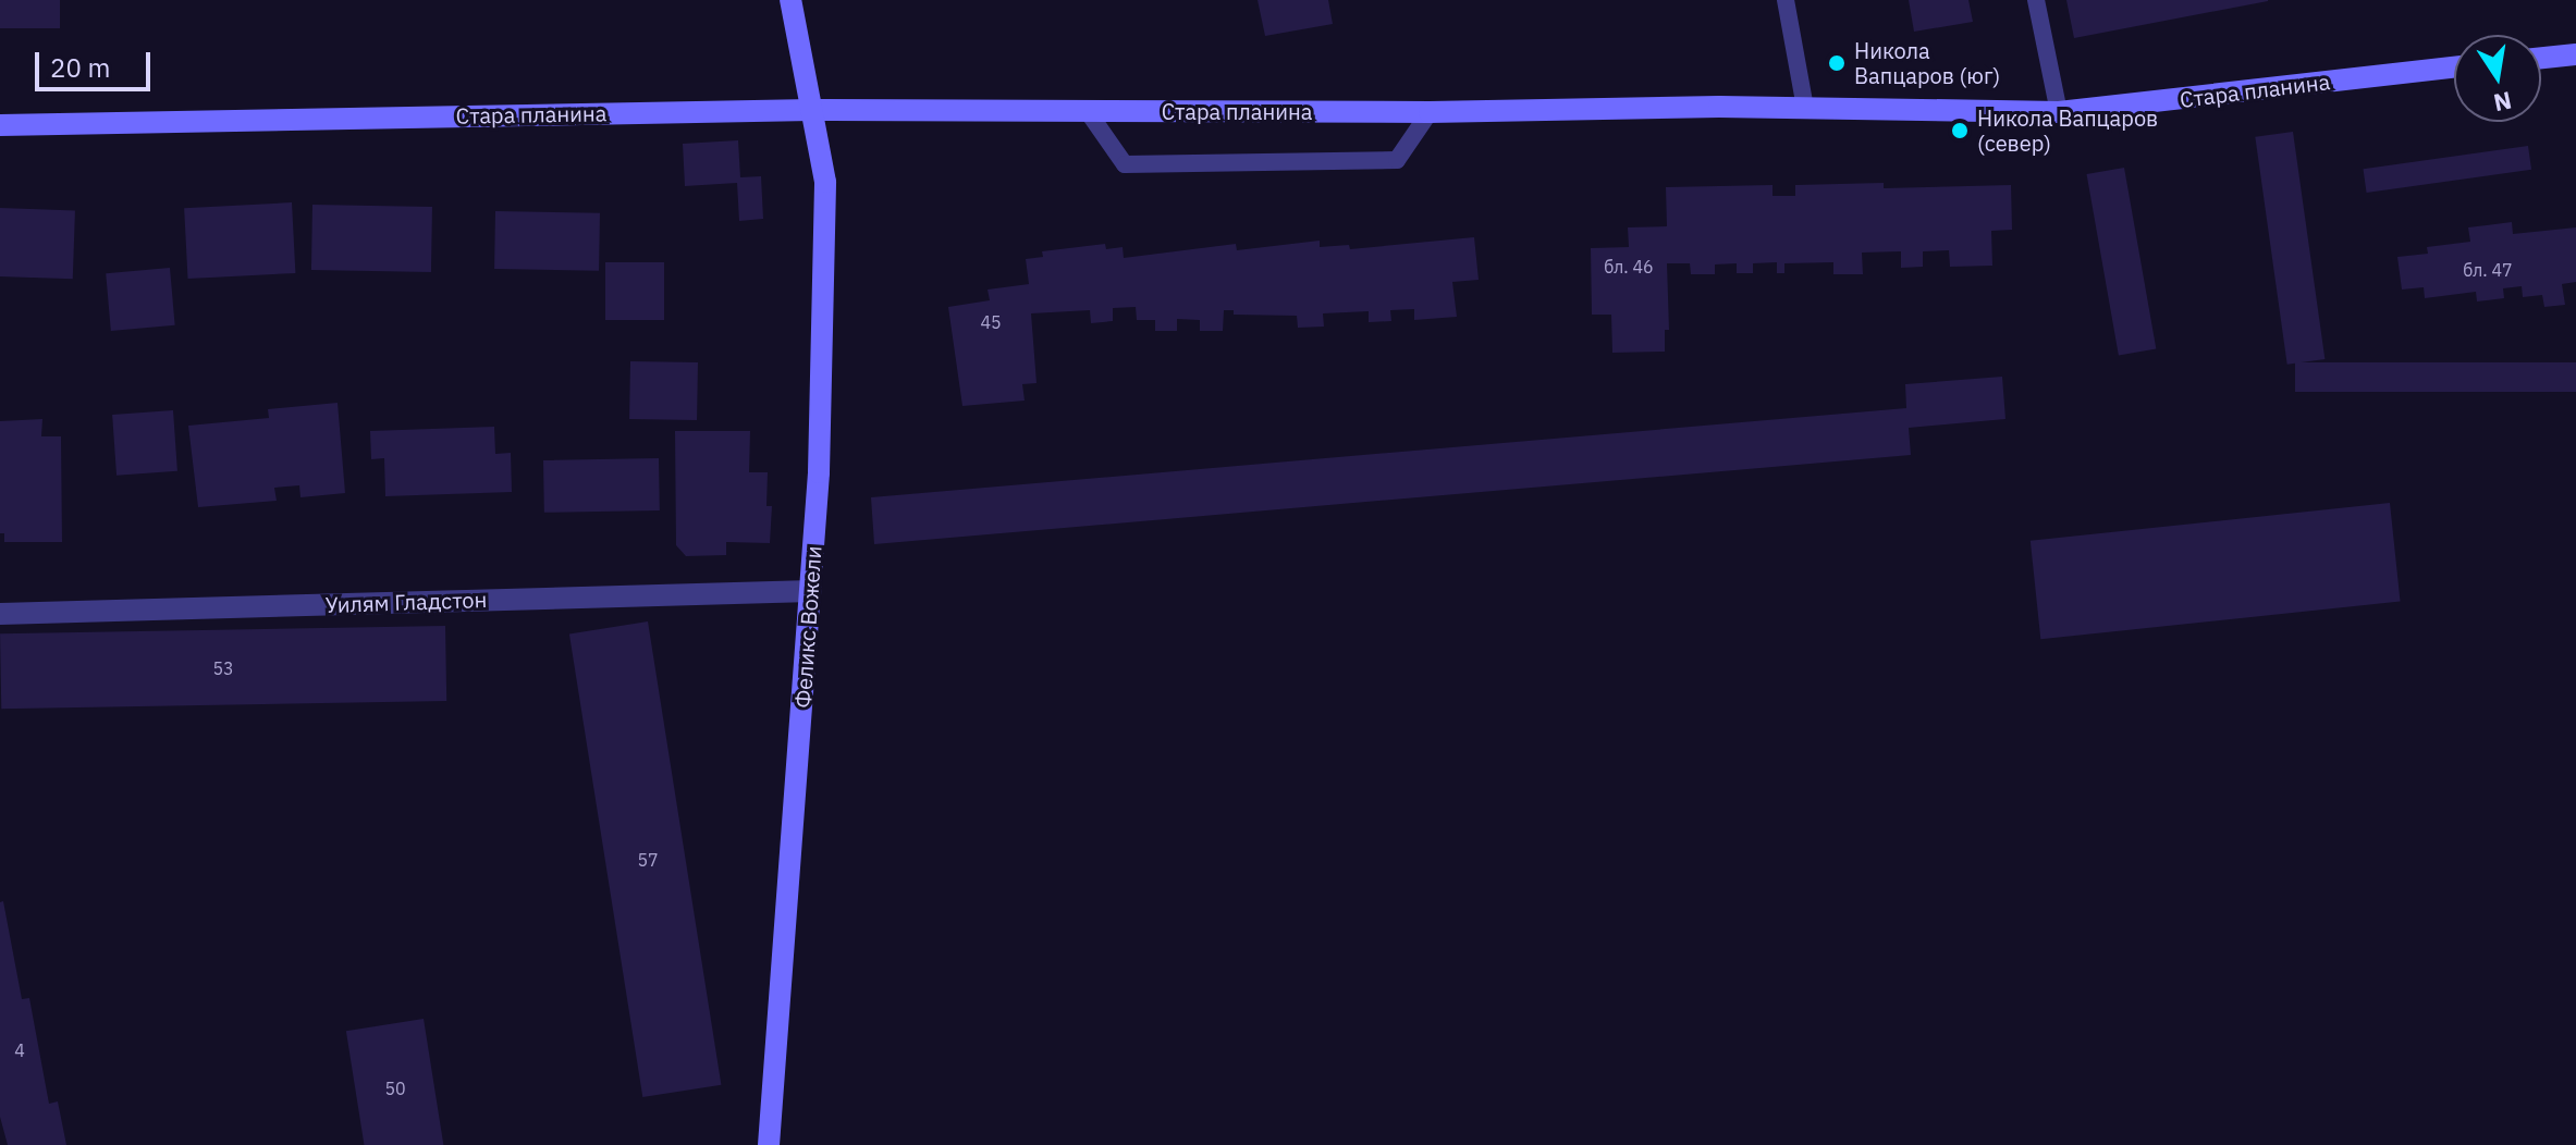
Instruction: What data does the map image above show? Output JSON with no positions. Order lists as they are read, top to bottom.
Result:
{
  "streets": {
    "street": ["Стара планина", "Уилям Гладстон", "Феликс Вожели"]
  },
  "crossings": [
    ["Стара планина", "Феликс Вожели"],
    ["Уилям Гладстон", "Феликс Вожели"]
  ],
  "places": ["Никола Вапцаров (юг)", "Никола Вапцаров (север)"],
  "house_numbers": [
    "бл. 46",
    "бл. 47",
    "45",
    "53",
    "57",
    "4",
    "50"
  ],
  "scale_bar": "20 m",
  "north": "bottom"
}
